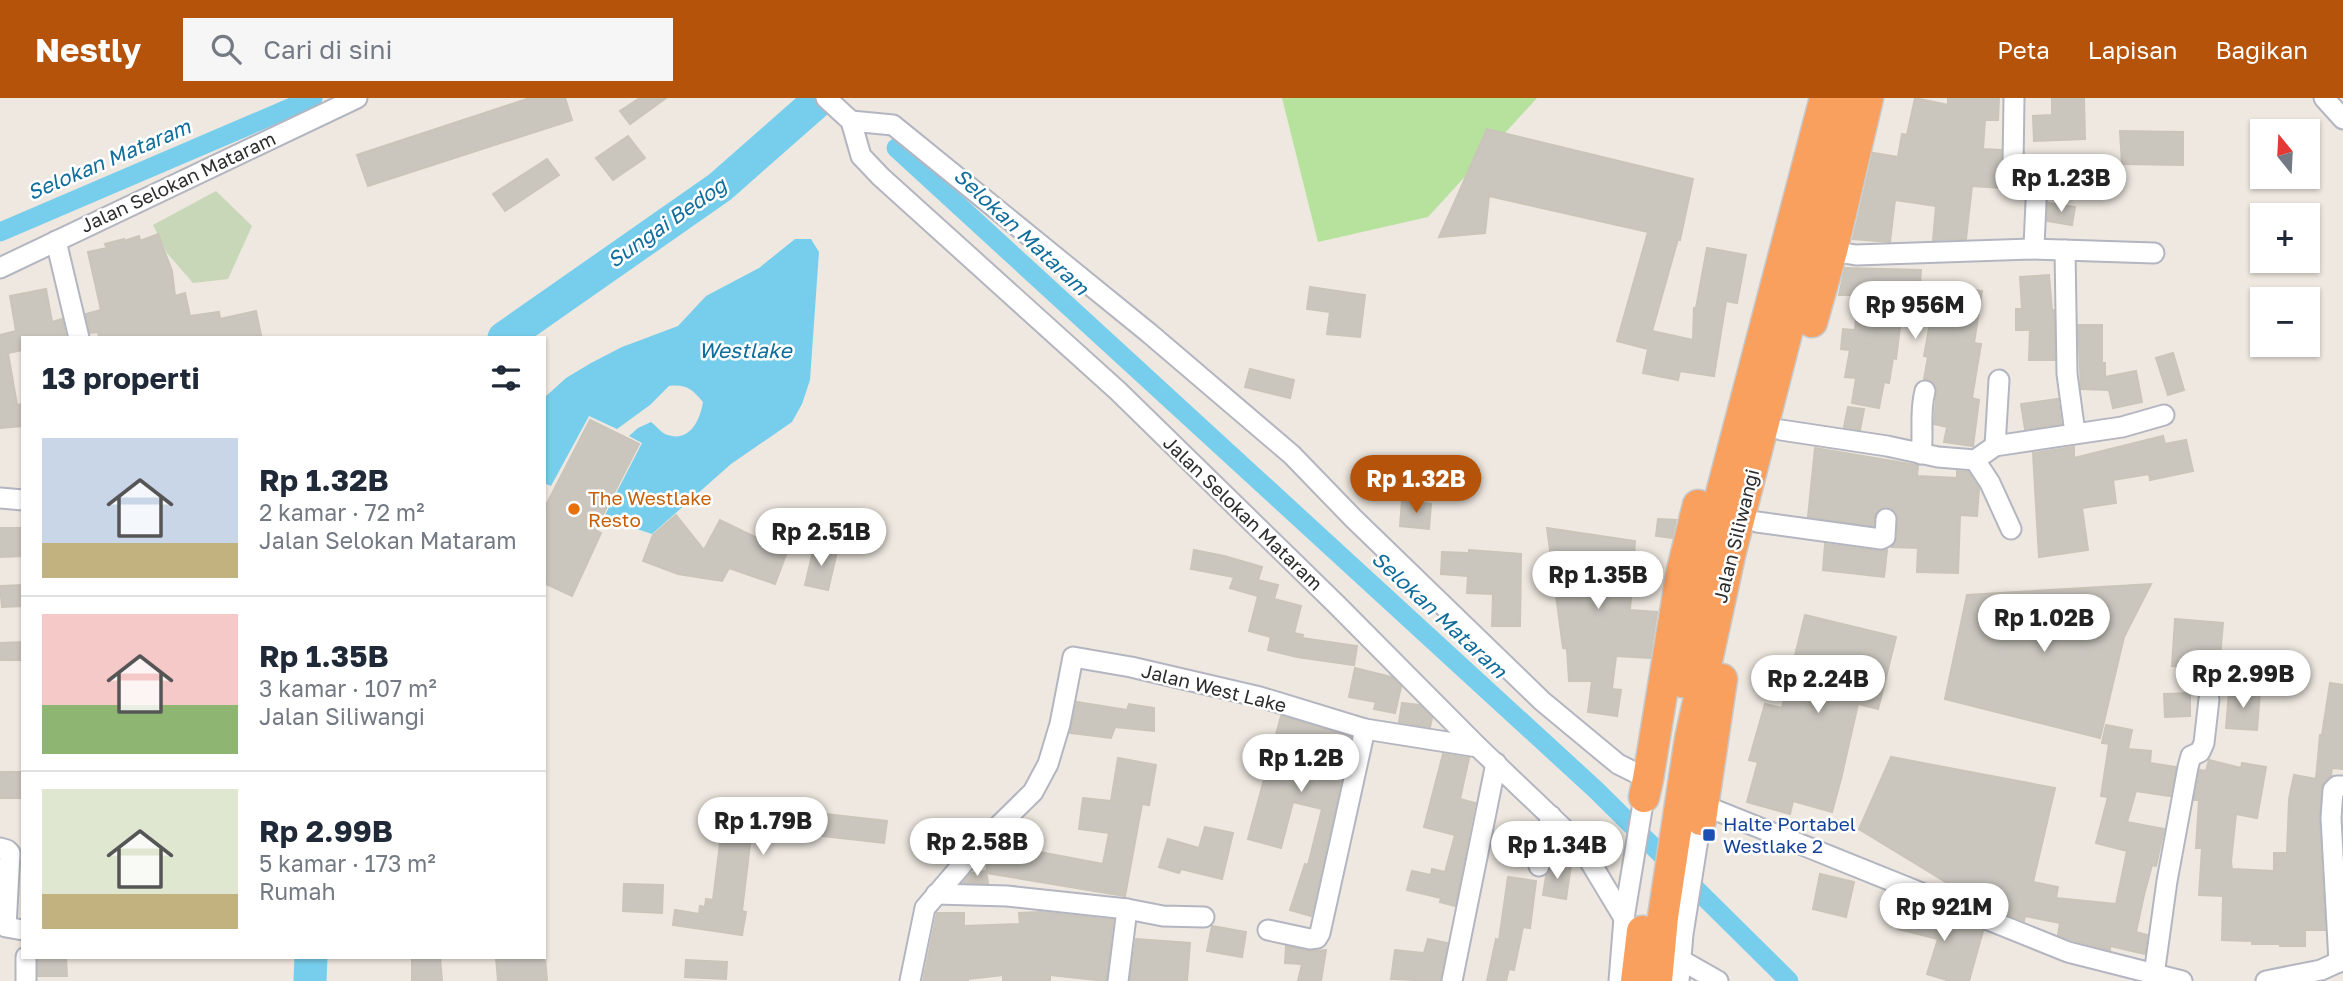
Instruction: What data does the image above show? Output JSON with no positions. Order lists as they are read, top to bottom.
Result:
{
  "streets": {
    "highway": ["Jalan Siliwangi"],
    "street": ["Jalan Selokan Mataram", "Jalan West Lake"]
  },
  "crossings": [
    ["Jalan Selokan Mataram", "Jalan Siliwangi"],
    ["Jalan Selokan Mataram", "Jalan West Lake"]
  ],
  "water": ["Selokan Mataram", "Sungai Bedog", "Westlake"],
  "places": {
    "other": ["The Westlake Resto"],
    "transit": ["Halte Portabel Westlake 2"]
  },
  "north": "top",
  "page": {
    "header": "Nestly",
    "search": "Cari di sini",
    "nav": ["Peta", "Lapisan", "Bagikan"],
    "map_buttons": ["+", "−"],
    "price": [
      "Rp 1.23B",
      "Rp 956M",
      "Rp 1.32B",
      "Rp 2.51B",
      "Rp 1.35B",
      "Rp 1.02B",
      "Rp 2.99B",
      "Rp 2.24B",
      "Rp 1.2B",
      "Rp 1.79B",
      "Rp 2.58B",
      "Rp 1.34B",
      "Rp 921M"
    ],
    "heading": "13 properti",
    "list": [
      {
        "name": "Rp 1.32B",
        "note": "2 kamar · 72 m² · Jalan Selokan Mataram"
      },
      {
        "name": "Rp 1.35B",
        "note": "3 kamar · 107 m² · Jalan Siliwangi"
      },
      {
        "name": "Rp 2.99B",
        "note": "5 kamar · 173 m² · Rumah"
      }
    ]
  }
}
